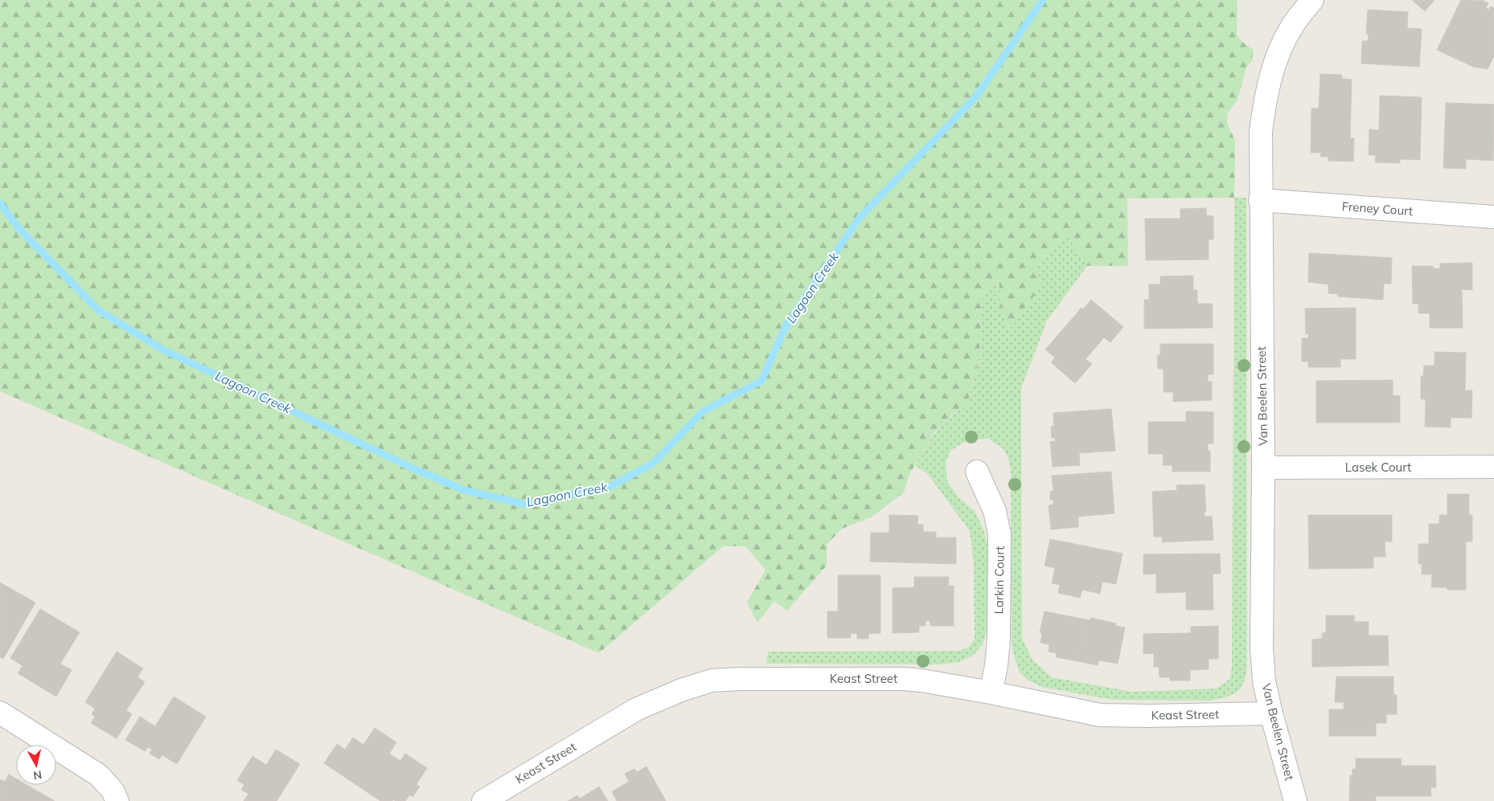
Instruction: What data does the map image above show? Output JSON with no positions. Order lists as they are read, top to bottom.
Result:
{
  "streets": {
    "street": [
      "Freney Court",
      "Van Beelen Street",
      "Lasek Court",
      "Larkin Court",
      "Keast Street"
    ]
  },
  "crossings": [
    ["Freney Court", "Van Beelen Street"],
    ["Van Beelen Street", "Lasek Court"],
    ["Van Beelen Street", "Keast Street"],
    ["Larkin Court", "Keast Street"]
  ],
  "water": ["Lagoon Creek"],
  "north": "bottom"
}
